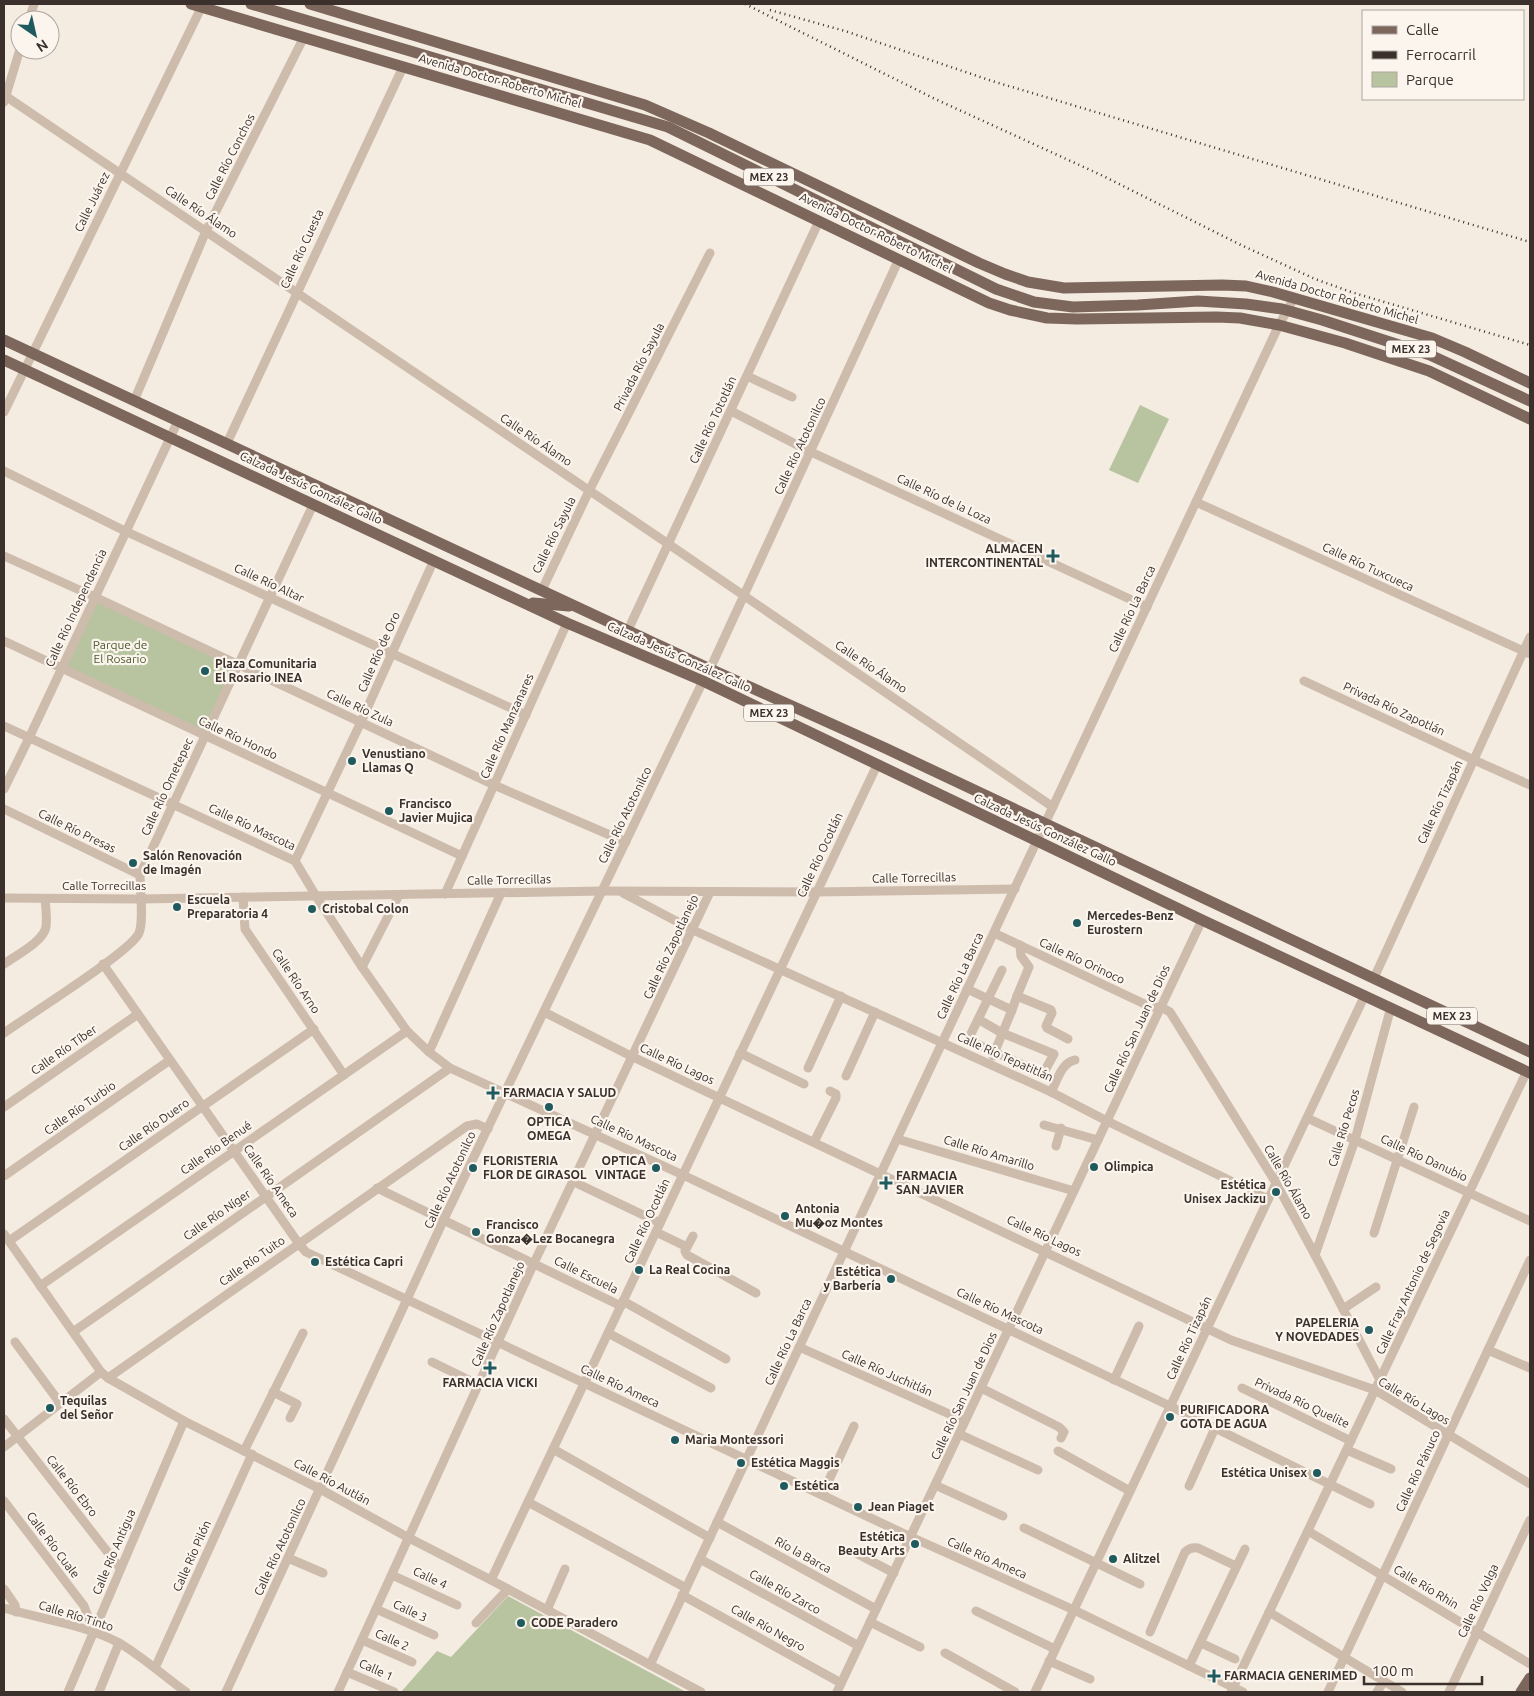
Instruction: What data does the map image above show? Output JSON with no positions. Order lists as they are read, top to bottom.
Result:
{
  "streets": {
    "main road": ["Avenida Doctor Roberto Michel", "MEX 23", "Calzada Jesús González Gallo"],
    "street": [
      "Calle Río Conchos",
      "Calle Juárez",
      "Calle Río Álamo",
      "Calle Río Cuesta",
      "Privada Río Sayula",
      "Calle Río Tototlán",
      "Calle Río Atotonilco",
      "Calle Río de la Loza",
      "Calle Río Sayula",
      "Calle Río Tuxcueca",
      "Calle Río Altar",
      "Calle Río Independencia",
      "Calle Río La Barca",
      "Calle Río de Oro",
      "Calle Río Zula",
      "Privada Río Zapotlán",
      "Calle Río Manzanares",
      "Calle Río Hondo",
      "Calle Río Ometepec",
      "Calle Río Tizapán",
      "Calle Río Mascota",
      "Calle Río Presas",
      "Calle Río Ocotlán",
      "Calle Torrecillas",
      "Calle Río Zapotlanejo",
      "Calle Río Orinoco",
      "Calle Río Arno",
      "Calle Río San Juan de Dios",
      "Calle Río Tíber",
      "Calle Río Tepatitlán",
      "Calle Río Lagos",
      "Calle Río Turbio",
      "Calle Río Duero",
      "Calle Río Pecos",
      "Calle Río Benué",
      "Calle Río Amarillo",
      "Calle Río Danubio",
      "Calle Río Ameca",
      "Calle Río Níger",
      "Calle Río Tuito",
      "Calle Escuela",
      "Calle Fray Antonio de Segovia",
      "Calle Río Juchitlán",
      "Privada Río Quelite",
      "Calle Río Pánuco",
      "Calle Río Autlán",
      "Calle Río Ebro",
      "Calle Río Cuale",
      "Calle Río Antigua",
      "Río la Barca",
      "Calle Río Pilón",
      "Calle 4",
      "Calle Río Rhin",
      "Calle Río Zarco",
      "Calle Río Volga",
      "Calle 3",
      "Calle Río Tinto",
      "Calle Río Negro",
      "Calle 2",
      "Calle 1"
    ]
  },
  "crossings": [
    ["Avenida Doctor Roberto Michel", "Calle Río Conchos"],
    ["Avenida Doctor Roberto Michel", "Calle Juárez"],
    ["Avenida Doctor Roberto Michel", "Calle Río Cuesta"],
    ["Avenida Doctor Roberto Michel", "Calle Río Tototlán"],
    ["Avenida Doctor Roberto Michel", "Calle Río Atotonilco"],
    ["Avenida Doctor Roberto Michel", "Calle Río La Barca"],
    ["Calle Río Conchos", "Calle Río Álamo"],
    ["Calle Río Conchos", "Calzada Jesús González Gallo"],
    ["Calle Juárez", "Calle Río Álamo"],
    ["Calle Juárez", "Calzada Jesús González Gallo"],
    ["Calle Río Álamo", "Calle Río Cuesta"],
    ["Calle Río Álamo", "Privada Río Sayula"],
    ["Calle Río Álamo", "Calle Río Tototlán"],
    ["Calle Río Álamo", "Calle Río Atotonilco"],
    ["Calle Río Álamo", "Calle Río Sayula"],
    ["Calle Río Álamo", "Calle Río La Barca"],
    ["Calle Río Álamo", "Calle Río Tizapán"],
    ["Calle Río Álamo", "Calle Río Orinoco"],
    ["Calle Río Álamo", "Calle Río San Juan de Dios"],
    ["Calle Río Álamo", "Calle Río Pecos"],
    ["Calle Río Álamo", "Calle Fray Antonio de Segovia"],
    ["Calle Río Cuesta", "Calzada Jesús González Gallo"],
    ["Privada Río Sayula", "Calle Río Sayula"],
    ["Calle Río Tototlán", "Calzada Jesús González Gallo"],
    ["Calle Río Tototlán", "Calle Río de la Loza"],
    ["Calle Río Atotonilco", "Calzada Jesús González Gallo"],
    ["Calle Río Atotonilco", "Calle Río de la Loza"],
    ["Calle Río Atotonilco", "Calle Río Zula"],
    ["Calle Río Atotonilco", "Calle Río Mascota"],
    ["Calle Río Atotonilco", "Calle Torrecillas"],
    ["Calle Río Atotonilco", "Calle Río Lagos"],
    ["Calle Río Atotonilco", "Calle Río Ameca"],
    ["Calle Río Atotonilco", "Calle Río Tuito"],
    ["Calle Río Atotonilco", "Calle Escuela"],
    ["Calle Río Atotonilco", "Calle Río Autlán"],
    ["Calzada Jesús González Gallo", "Calle Río Sayula"],
    ["Calzada Jesús González Gallo", "Calle Río Independencia"],
    ["Calzada Jesús González Gallo", "Calle Río La Barca"],
    ["Calzada Jesús González Gallo", "Calle Río de Oro"],
    ["Calzada Jesús González Gallo", "Calle Río Manzanares"],
    ["Calzada Jesús González Gallo", "Calle Río Ometepec"],
    ["Calzada Jesús González Gallo", "Calle Río Tizapán"],
    ["Calzada Jesús González Gallo", "Calle Río Ocotlán"],
    ["Calzada Jesús González Gallo", "Calle Río San Juan de Dios"],
    ["Calzada Jesús González Gallo", "Calle Río Pecos"],
    ["Calzada Jesús González Gallo", "Calle Fray Antonio de Segovia"],
    ["Calle Río de la Loza", "Calle Río La Barca"],
    ["Calle Río Tuxcueca", "Calle Río La Barca"],
    ["Calle Río Tuxcueca", "Calle Río Tizapán"],
    ["Calle Río Altar", "Calle Río Independencia"],
    ["Calle Río Altar", "Calle Río de Oro"],
    ["Calle Río Altar", "Calle Río Manzanares"],
    ["Calle Río Altar", "Calle Río Ometepec"],
    ["Calle Río Independencia", "Calle Río Zula"],
    ["Calle Río Independencia", "Calle Río Hondo"],
    ["Calle Río Independencia", "Calle Río Mascota"],
    ["Calle Río La Barca", "Calle Río Mascota"],
    ["Calle Río La Barca", "Calle Torrecillas"],
    ["Calle Río La Barca", "Calle Río Orinoco"],
    ["Calle Río La Barca", "Calle Río Tepatitlán"],
    ["Calle Río La Barca", "Calle Río Lagos"],
    ["Calle Río La Barca", "Calle Río Amarillo"],
    ["Calle Río La Barca", "Calle Río Ameca"],
    ["Calle Río La Barca", "Calle Río Juchitlán"],
    ["Calle Río La Barca", "Calle Río Autlán"],
    ["Calle Río La Barca", "Río la Barca"],
    ["Calle Río La Barca", "Calle Río Zarco"],
    ["Calle Río La Barca", "Calle Río Negro"],
    ["Calle Río de Oro", "Calle Río Zula"],
    ["Calle Río de Oro", "Calle Río Hondo"],
    ["Calle Río de Oro", "Calle Río Mascota"],
    ["Calle Río Zula", "Calle Río Manzanares"],
    ["Calle Río Zula", "Calle Río Ometepec"],
    ["Privada Río Zapotlán", "Calle Río Tizapán"],
    ["Calle Río Manzanares", "Calle Río Hondo"],
    ["Calle Río Manzanares", "Calle Torrecillas"],
    ["Calle Río Hondo", "Calle Río Ometepec"],
    ["Calle Río Ometepec", "Calle Río Mascota"],
    ["Calle Río Ometepec", "Calle Río Presas"],
    ["Calle Río Ometepec", "Calle Torrecillas"],
    ["Calle Río Ometepec", "Calle Río Ameca"],
    ["Calle Río Tizapán", "Calle Río Mascota"],
    ["Calle Río Tizapán", "Calle Río Tepatitlán"],
    ["Calle Río Tizapán", "Calle Río Lagos"],
    ["Calle Río Tizapán", "Calle Río Danubio"],
    ["Calle Río Tizapán", "Calle Río Ameca"],
    ["Calle Río Mascota", "Calle Río Ocotlán"],
    ["Calle Río Mascota", "Calle Torrecillas"],
    ["Calle Río Mascota", "Calle Río Zapotlanejo"],
    ["Calle Río Mascota", "Calle Río San Juan de Dios"],
    ["Calle Río Mascota", "Calle Río Benué"],
    ["Calle Río Mascota", "Calle Río Níger"],
    ["Calle Río Mascota", "Calle Fray Antonio de Segovia"],
    ["Calle Río Ocotlán", "Calle Torrecillas"],
    ["Calle Río Ocotlán", "Calle Río Tepatitlán"],
    ["Calle Río Ocotlán", "Calle Río Lagos"],
    ["Calle Río Ocotlán", "Calle Río Ameca"],
    ["Calle Río Ocotlán", "Calle Escuela"],
    ["Calle Río Ocotlán", "Calle Río Autlán"],
    ["Calle Río Ocotlán", "Calle Río Negro"],
    ["Calle Torrecillas", "Calle Río Zapotlanejo"],
    ["Calle Torrecillas", "Calle Río Arno"],
    ["Calle Torrecillas", "Calle Río Tepatitlán"],
    ["Calle Río Zapotlanejo", "Calle Río Tepatitlán"],
    ["Calle Río Zapotlanejo", "Calle Río Lagos"],
    ["Calle Río Zapotlanejo", "Calle Río Ameca"],
    ["Calle Río Zapotlanejo", "Calle Escuela"],
    ["Calle Río Zapotlanejo", "Calle Río Autlán"],
    ["Calle Río Zapotlanejo", "Calle 4"],
    ["Calle Río Zapotlanejo", "Calle 3"],
    ["Calle Río Zapotlanejo", "Calle 2"],
    ["Calle Río Zapotlanejo", "Calle 1"],
    ["Calle Río Orinoco", "Calle Río San Juan de Dios"],
    ["Calle Río Arno", "Calle Río Duero"],
    ["Calle Río Arno", "Calle Río Benué"],
    ["Calle Río San Juan de Dios", "Calle Río Tepatitlán"],
    ["Calle Río San Juan de Dios", "Calle Río Lagos"],
    ["Calle Río San Juan de Dios", "Calle Río Amarillo"],
    ["Calle Río San Juan de Dios", "Calle Río Ameca"],
    ["Calle Río San Juan de Dios", "Calle Río Juchitlán"],
    ["Calle Río San Juan de Dios", "Río la Barca"],
    ["Calle Río San Juan de Dios", "Calle Río Zarco"],
    ["Calle Río San Juan de Dios", "Calle Río Negro"],
    ["Calle Río Tíber", "Calle Río Ameca"],
    ["Calle Río Lagos", "Calle Fray Antonio de Segovia"],
    ["Calle Río Lagos", "Calle Río Pánuco"],
    ["Calle Río Turbio", "Calle Río Ameca"],
    ["Calle Río Duero", "Calle Río Ameca"],
    ["Calle Río Duero", "Calle Río Autlán"],
    ["Calle Río Pecos", "Calle Río Danubio"],
    ["Calle Río Benué", "Calle Río Ameca"],
    ["Calle Río Benué", "Calle Río Autlán"],
    ["Calle Río Danubio", "Calle Fray Antonio de Segovia"],
    ["Calle Río Ameca", "Calle Río Níger"],
    ["Calle Río Ameca", "Calle Río Tuito"],
    ["Calle Río Ameca", "Calle Fray Antonio de Segovia"],
    ["Calle Río Níger", "Calle Río Autlán"],
    ["Calle Río Tuito", "Calle Escuela"],
    ["Calle Río Tuito", "Calle Río Autlán"],
    ["Calle Río Tuito", "Calle Río Ebro"],
    ["Calle Fray Antonio de Segovia", "Privada Río Quelite"],
    ["Calle Fray Antonio de Segovia", "Calle Río Rhin"],
    ["Calle Río Pánuco", "Calle Río Rhin"],
    ["Calle Río Autlán", "Calle Río Antigua"],
    ["Calle Río Autlán", "Calle Río Pilón"],
    ["Calle Río Ebro", "Calle Río Antigua"],
    ["Calle Río Cuale", "Calle Río Antigua"],
    ["Calle Río Cuale", "Calle Río Tinto"],
    ["Calle Río Antigua", "Calle Río Tinto"],
    ["Calle Río Pilón", "Calle Río Tinto"],
    ["Calle Río Rhin", "Calle Río Volga"]
  ],
  "parks": ["Parque de El Rosario"],
  "places": {
    "health": [
      "ALMACEN INTERCONTINENTAL",
      "FARMACIA Y SALUD",
      "FARMACIA SAN JAVIER",
      "FARMACIA VICKI",
      "FARMACIA GENERIMED"
    ],
    "other": [
      "Plaza Comunitaria El Rosario INEA",
      "Venustiano Llamas Q",
      "Francisco Javier Mujica",
      "Salón Renovación de Imagén",
      "Escuela Preparatoria 4",
      "Cristobal Colon",
      "Mercedes-Benz Eurostern",
      "OPTICA OMEGA",
      "Olimpica",
      "FLORISTERIA FLOR DE GIRASOL",
      "OPTICA VINTAGE",
      "Estética Unisex Jackizu",
      "Antonia Mu�oz Montes",
      "Francisco Gonza�Lez Bocanegra",
      "Estética Capri",
      "La Real Cocina",
      "Estética y Barbería",
      "PAPELERIA Y NOVEDADES",
      "Tequilas del Señor",
      "PURIFICADORA GOTA DE AGUA",
      "Maria Montessori",
      "Estética Maggis",
      "Estética Unisex",
      "Estética",
      "Jean Piaget",
      "Estética Beauty Arts",
      "Alitzel",
      "CODE Paradero"
    ]
  },
  "legend": ["Calle", "Ferrocarril", "Parque"],
  "scale_bar": "100 m",
  "north": "bottom right"
}
